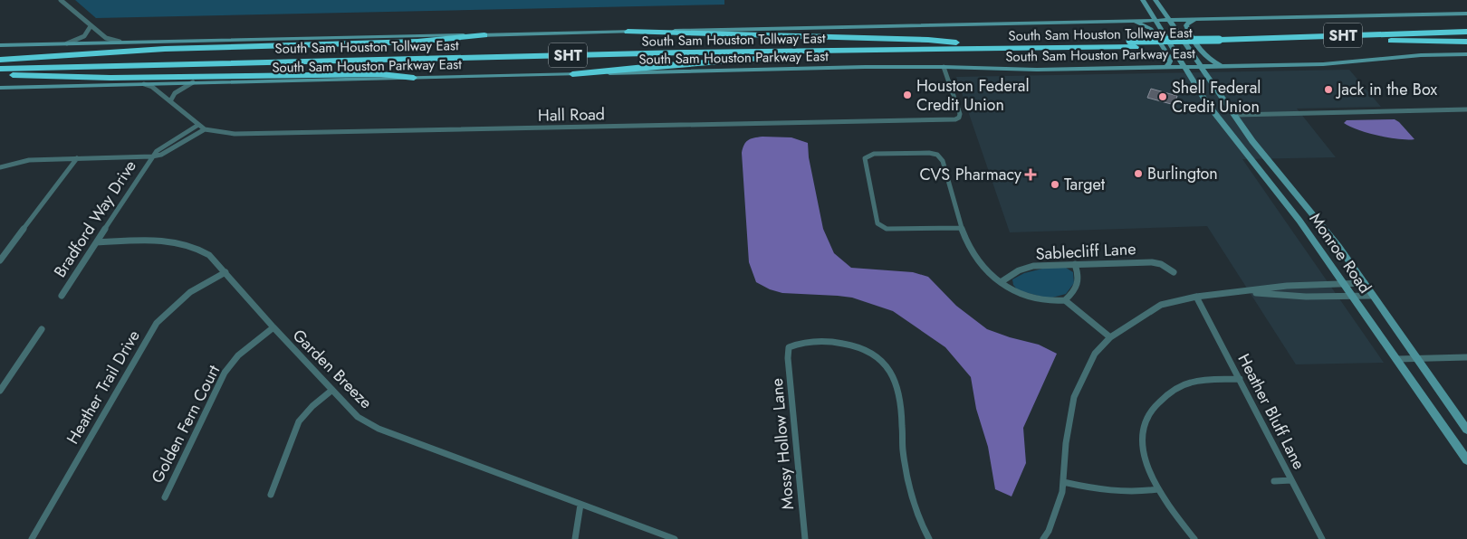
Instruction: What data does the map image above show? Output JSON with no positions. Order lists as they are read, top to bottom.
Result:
{
  "streets": {
    "highway": ["South Sam Houston Tollway East", "SHT"],
    "main road": ["South Sam Houston Parkway East", "Monroe Road"],
    "street": [
      "Hall Road",
      "Bradford Way Drive",
      "Sablecliff Lane",
      "Garden Breeze",
      "Heather Trail Drive",
      "Heather Bluff Lane",
      "Golden Fern Court",
      "Mossy Hollow Lane"
    ]
  },
  "crossings": [
    ["South Sam Houston Parkway East", "Hall Road"],
    ["South Sam Houston Parkway East", "Monroe Road"],
    ["Bradford Way Drive", "Garden Breeze"],
    ["Garden Breeze", "Heather Trail Drive"],
    ["Garden Breeze", "Golden Fern Court"]
  ],
  "places": {
    "other": [
      "Jack in the Box",
      "Houston Federal Credit Union",
      "Shell Federal Credit Union",
      "Burlington",
      "Target"
    ],
    "health": ["CVS Pharmacy"]
  }
}
